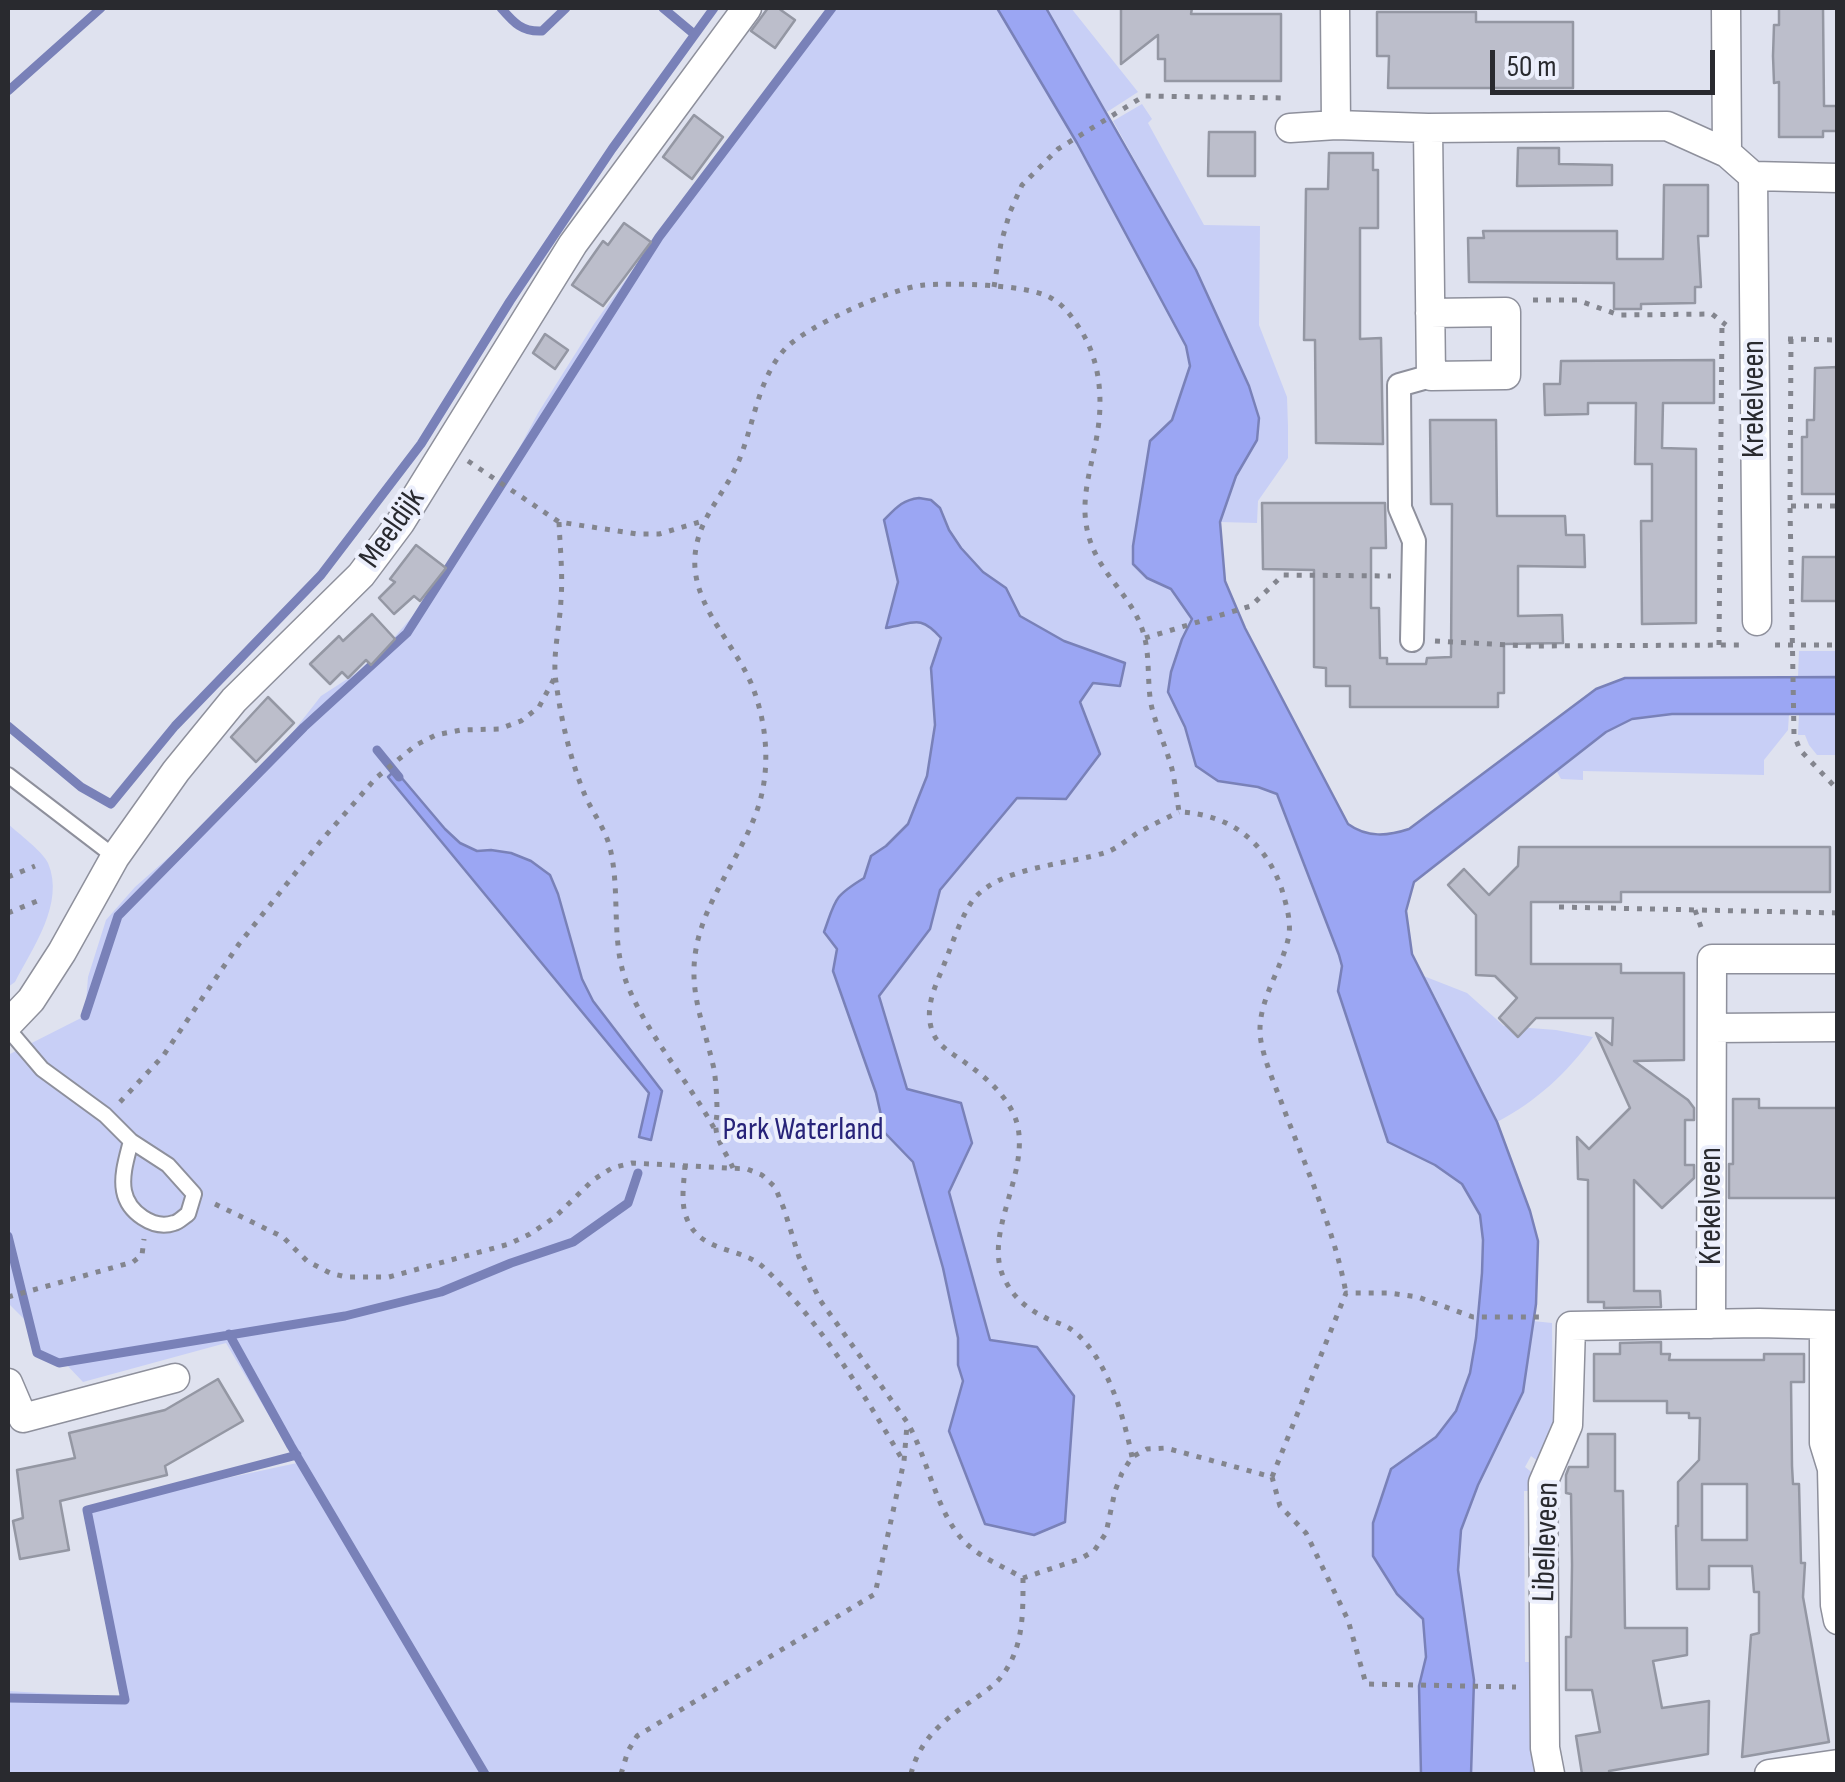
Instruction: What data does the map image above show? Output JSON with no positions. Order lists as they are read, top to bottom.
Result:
{
  "streets": {
    "street": ["Krekelveen", "Meeldijk", "Libelleveen"]
  },
  "crossings": [
    ["Krekelveen", "Libelleveen"]
  ],
  "parks": ["Park Waterland"],
  "scale_bar": "50 m"
}
